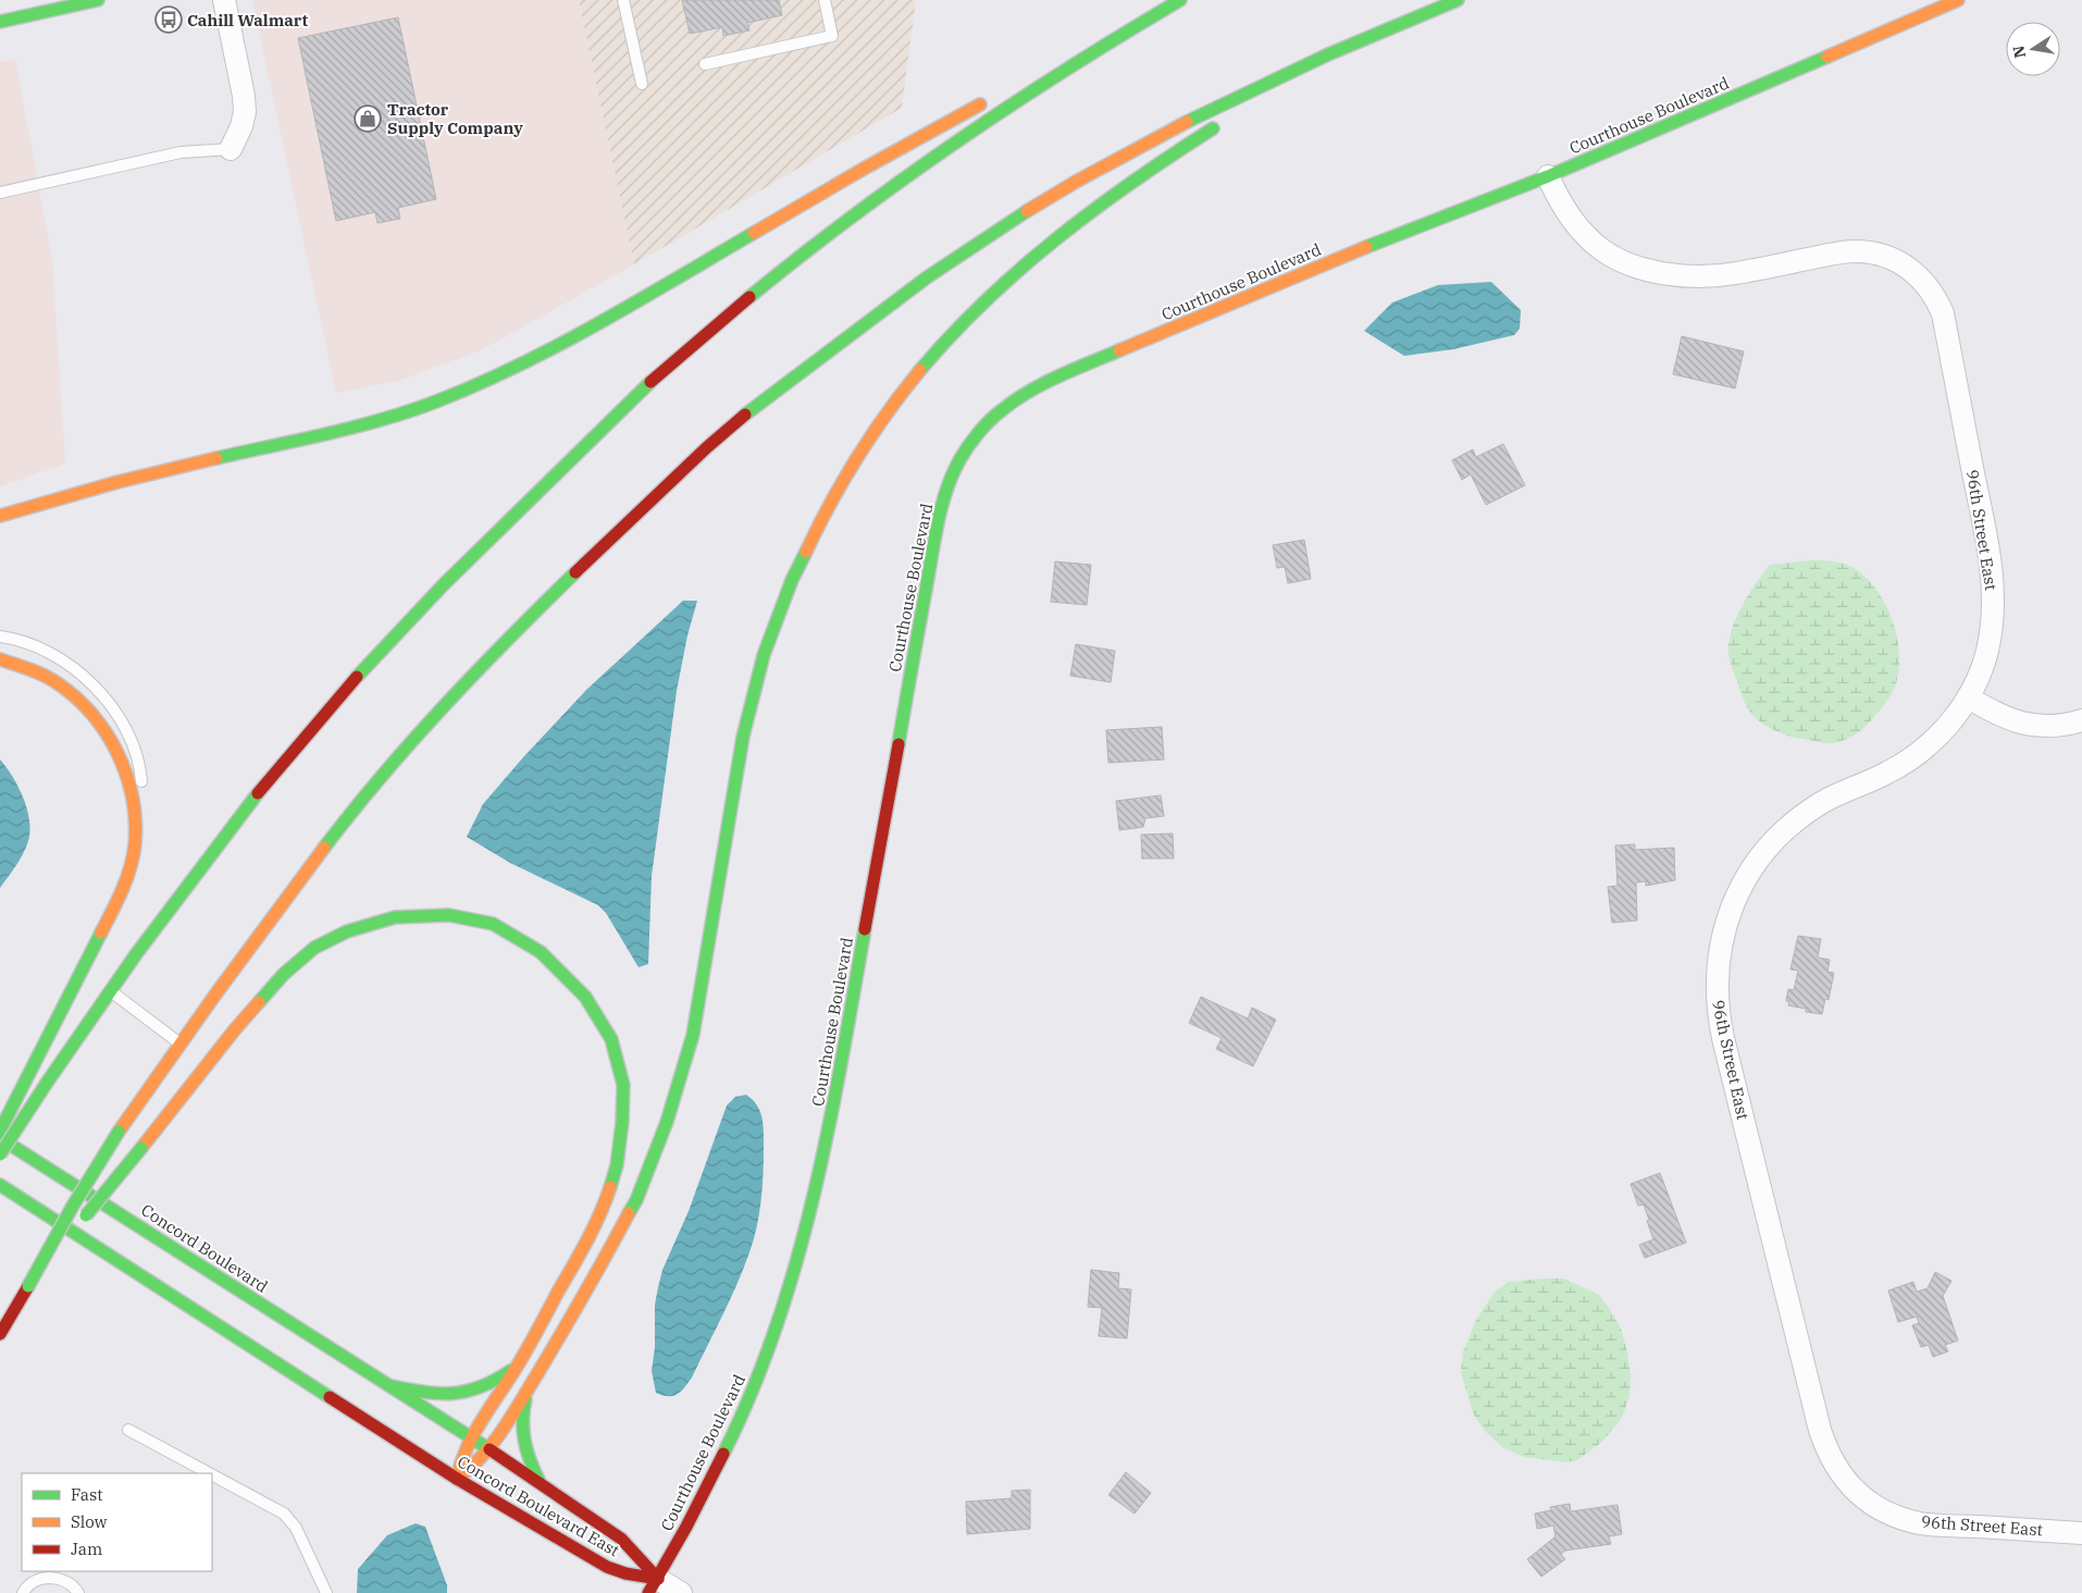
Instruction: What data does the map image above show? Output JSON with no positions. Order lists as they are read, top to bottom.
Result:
{
  "streets": {
    "main road": ["Courthouse Boulevard", "Concord Boulevard", "Concord Boulevard East"],
    "street": ["96th Street East"]
  },
  "crossings": [
    ["Courthouse Boulevard", "96th Street East"],
    ["Courthouse Boulevard", "Concord Boulevard East"],
    ["Concord Boulevard", "Concord Boulevard East"]
  ],
  "places": {
    "bus stop": ["Cahill Walmart"],
    "shop": ["Tractor Supply Company"]
  },
  "legend": ["Fast", "Slow", "Jam"],
  "north": "left"
}
